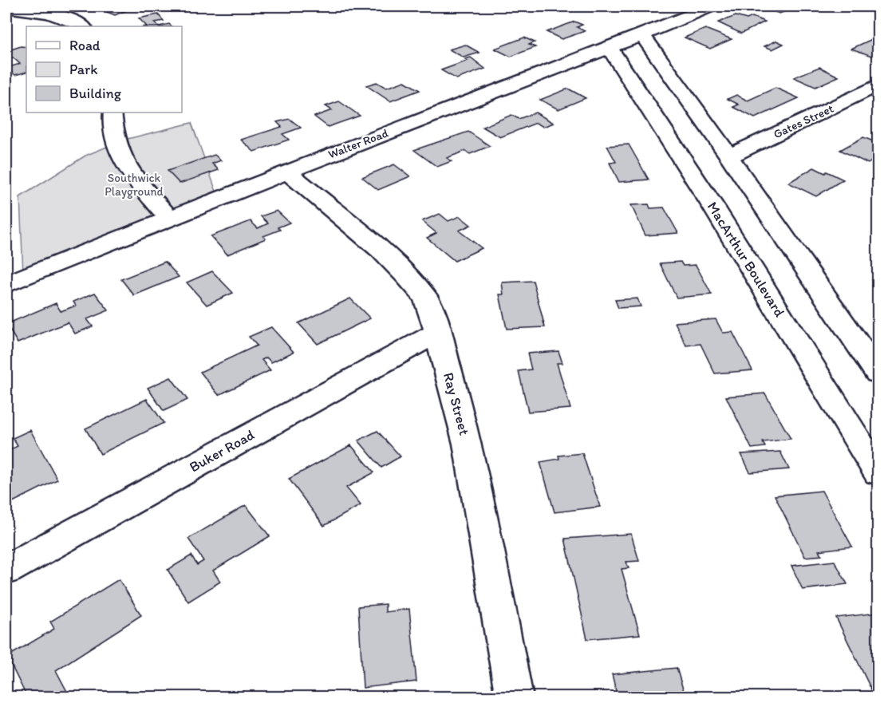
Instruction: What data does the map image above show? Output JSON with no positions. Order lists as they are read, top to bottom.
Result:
{
  "streets": {
    "street": [
      "Gates Street",
      "Walter Road",
      "MacArthur Boulevard",
      "Ray Street",
      "Buker Road"
    ]
  },
  "crossings": [
    ["Walter Road", "MacArthur Boulevard"],
    ["Walter Road", "Ray Street"],
    ["Ray Street", "Buker Road"]
  ],
  "parks": ["Southwick Playground"],
  "legend": ["Road", "Park", "Building"]
}
